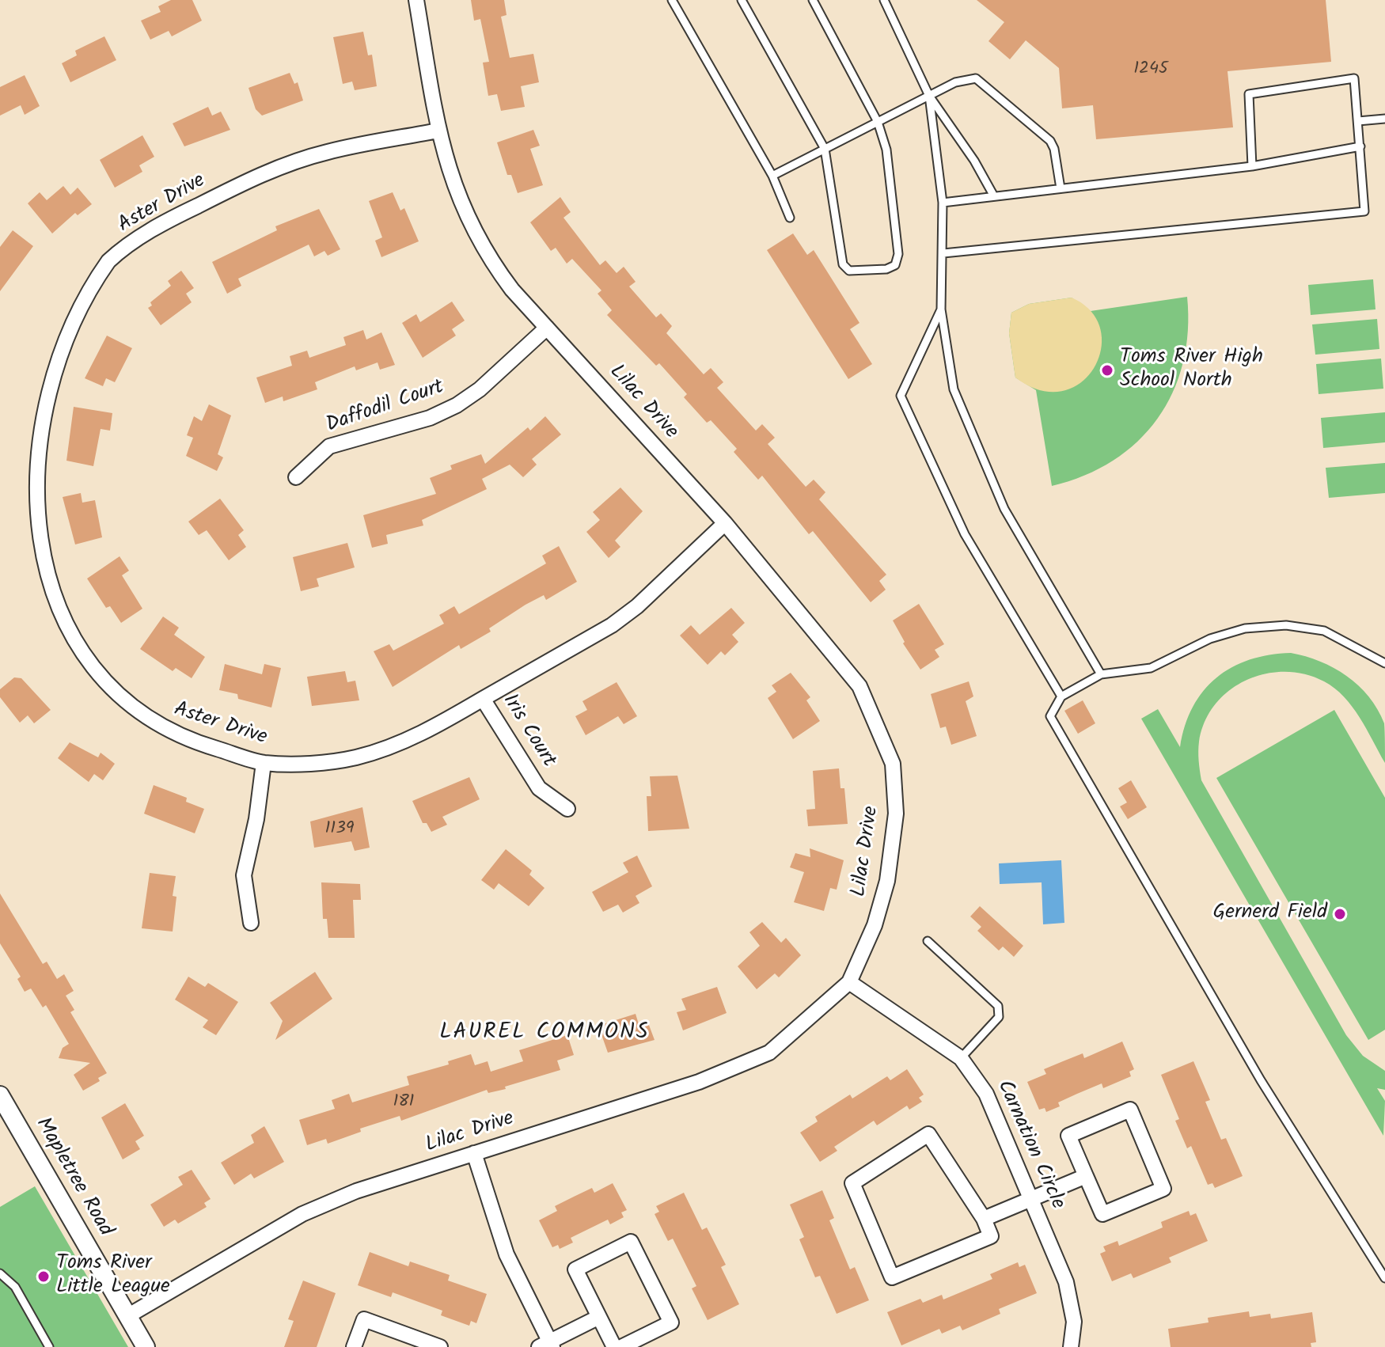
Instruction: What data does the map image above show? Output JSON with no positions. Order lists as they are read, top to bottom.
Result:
{
  "streets": {
    "street": [
      "Aster Drive",
      "Lilac Drive",
      "Daffodil Court",
      "Iris Court",
      "Carnation Circle",
      "Mapletree Road"
    ]
  },
  "crossings": [
    ["Aster Drive", "Lilac Drive"],
    ["Aster Drive", "Iris Court"],
    ["Lilac Drive", "Daffodil Court"],
    ["Lilac Drive", "Carnation Circle"],
    ["Lilac Drive", "Mapletree Road"]
  ],
  "districts": ["LAUREL COMMONS"],
  "places": ["Toms River High School North", "Gernerd Field", "Toms River Little League"],
  "house_numbers": ["1245", "1139", "181"]
}
